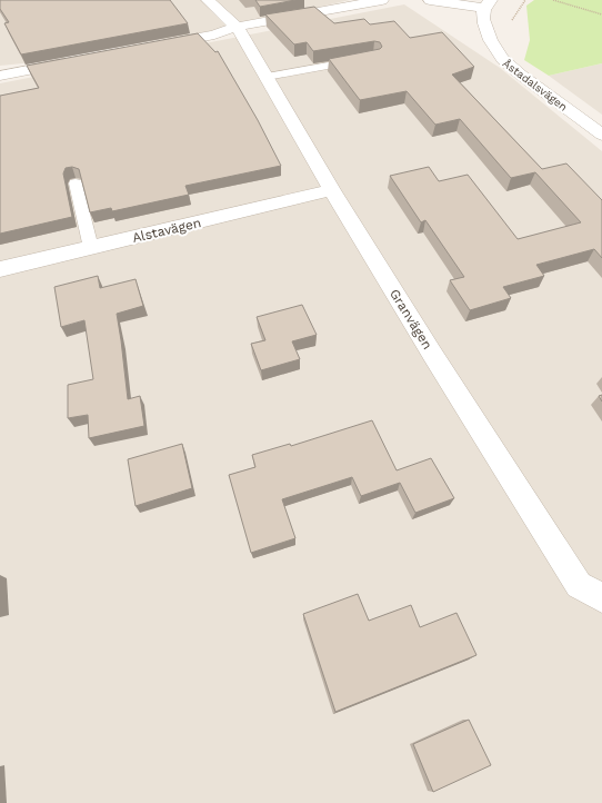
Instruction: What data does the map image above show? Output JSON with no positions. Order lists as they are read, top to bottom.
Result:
{
  "streets": {
    "street": ["Åstadalsvägen", "Alstavägen", "Granvägen"]
  },
  "crossings": [
    ["Alstavägen", "Granvägen"]
  ]
}
